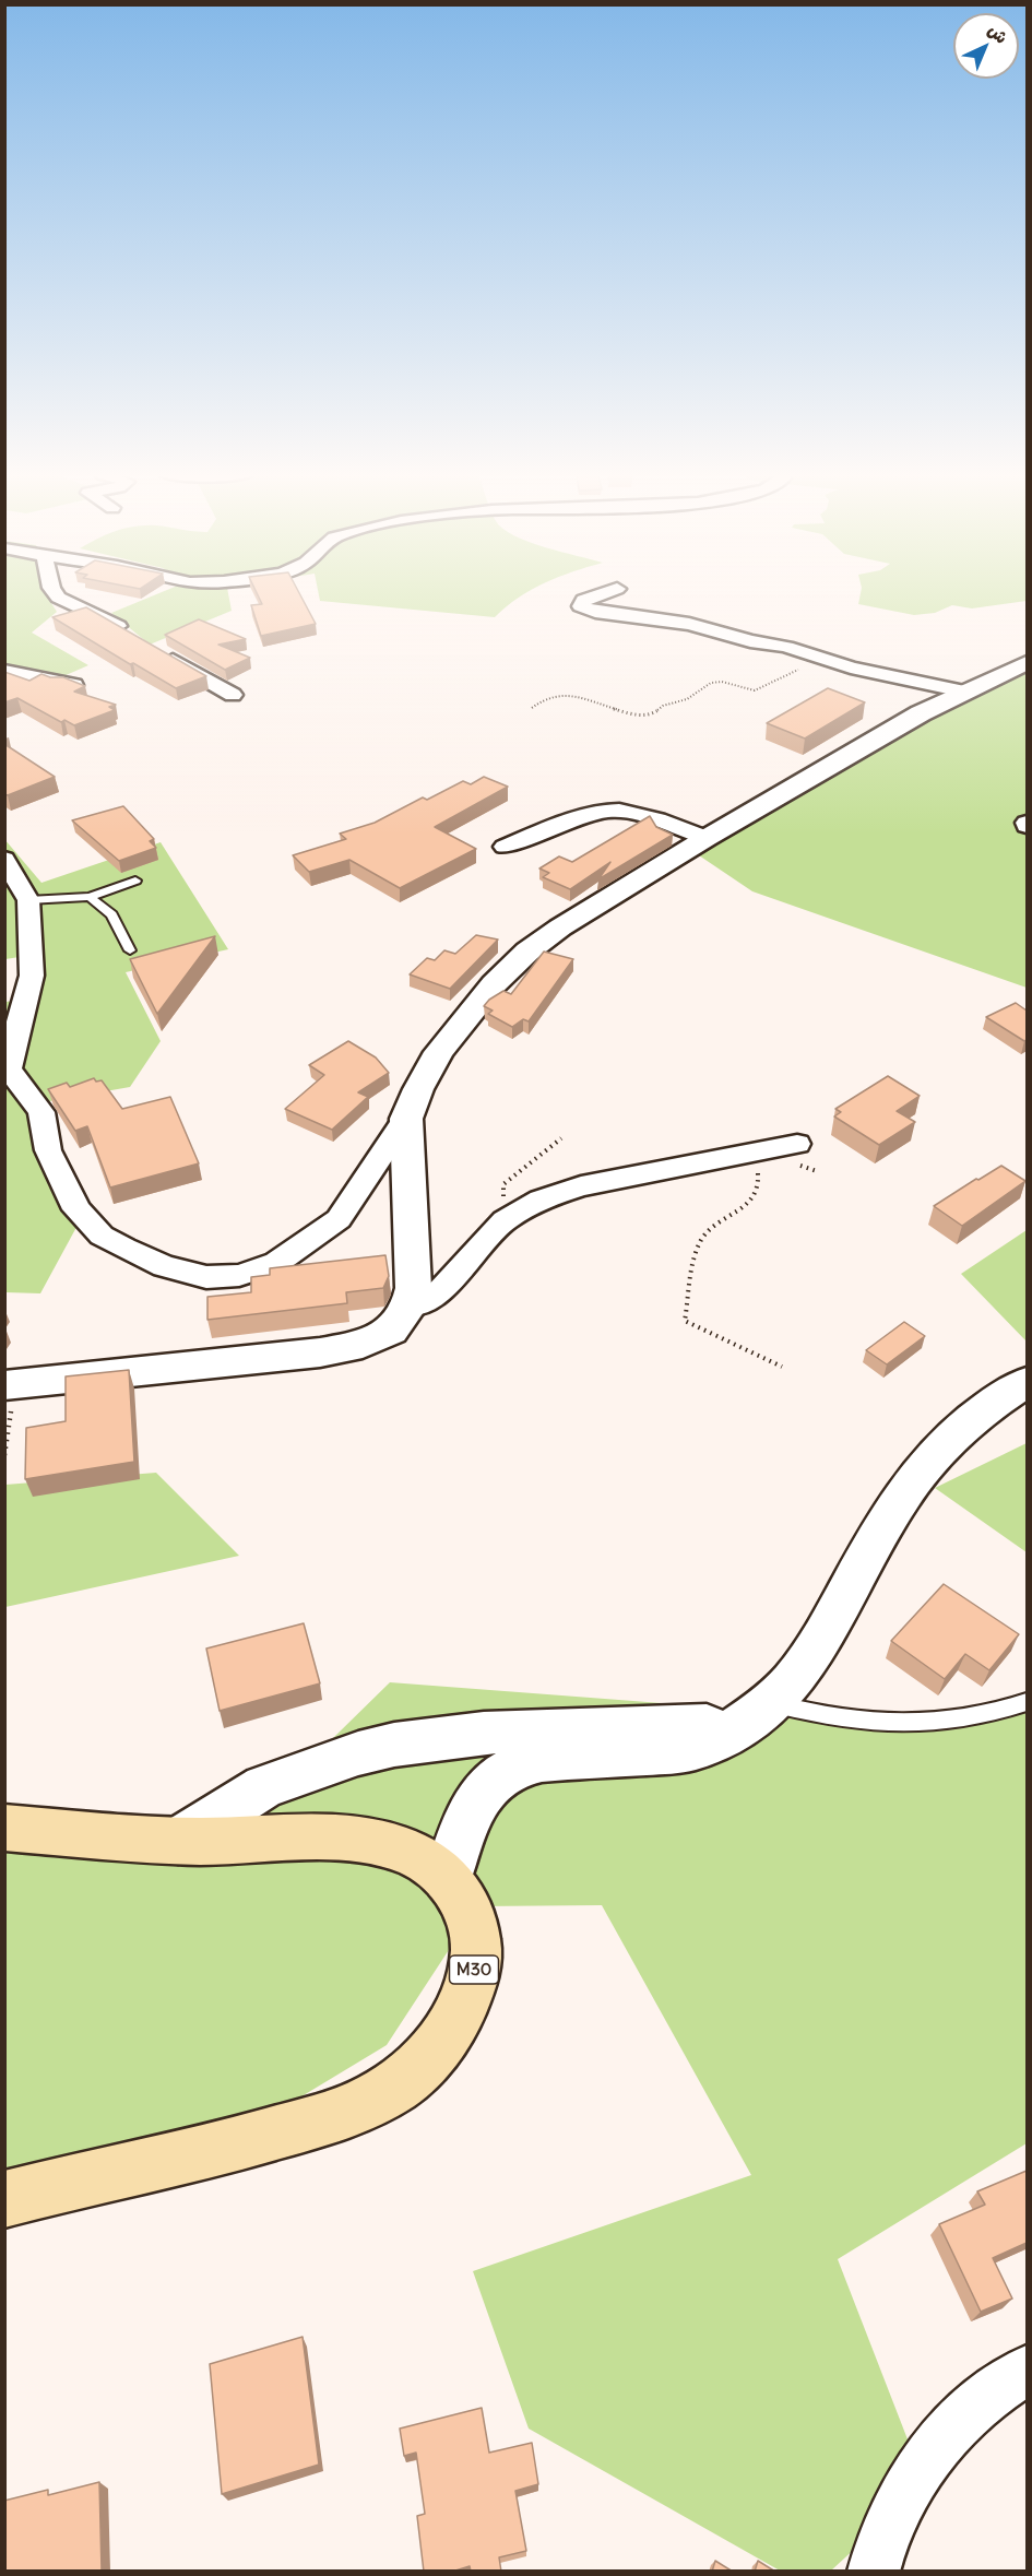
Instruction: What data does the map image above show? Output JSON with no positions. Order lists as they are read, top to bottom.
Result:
{
  "streets": {
    "highway": ["M30"]
  },
  "north": "top right"
}
